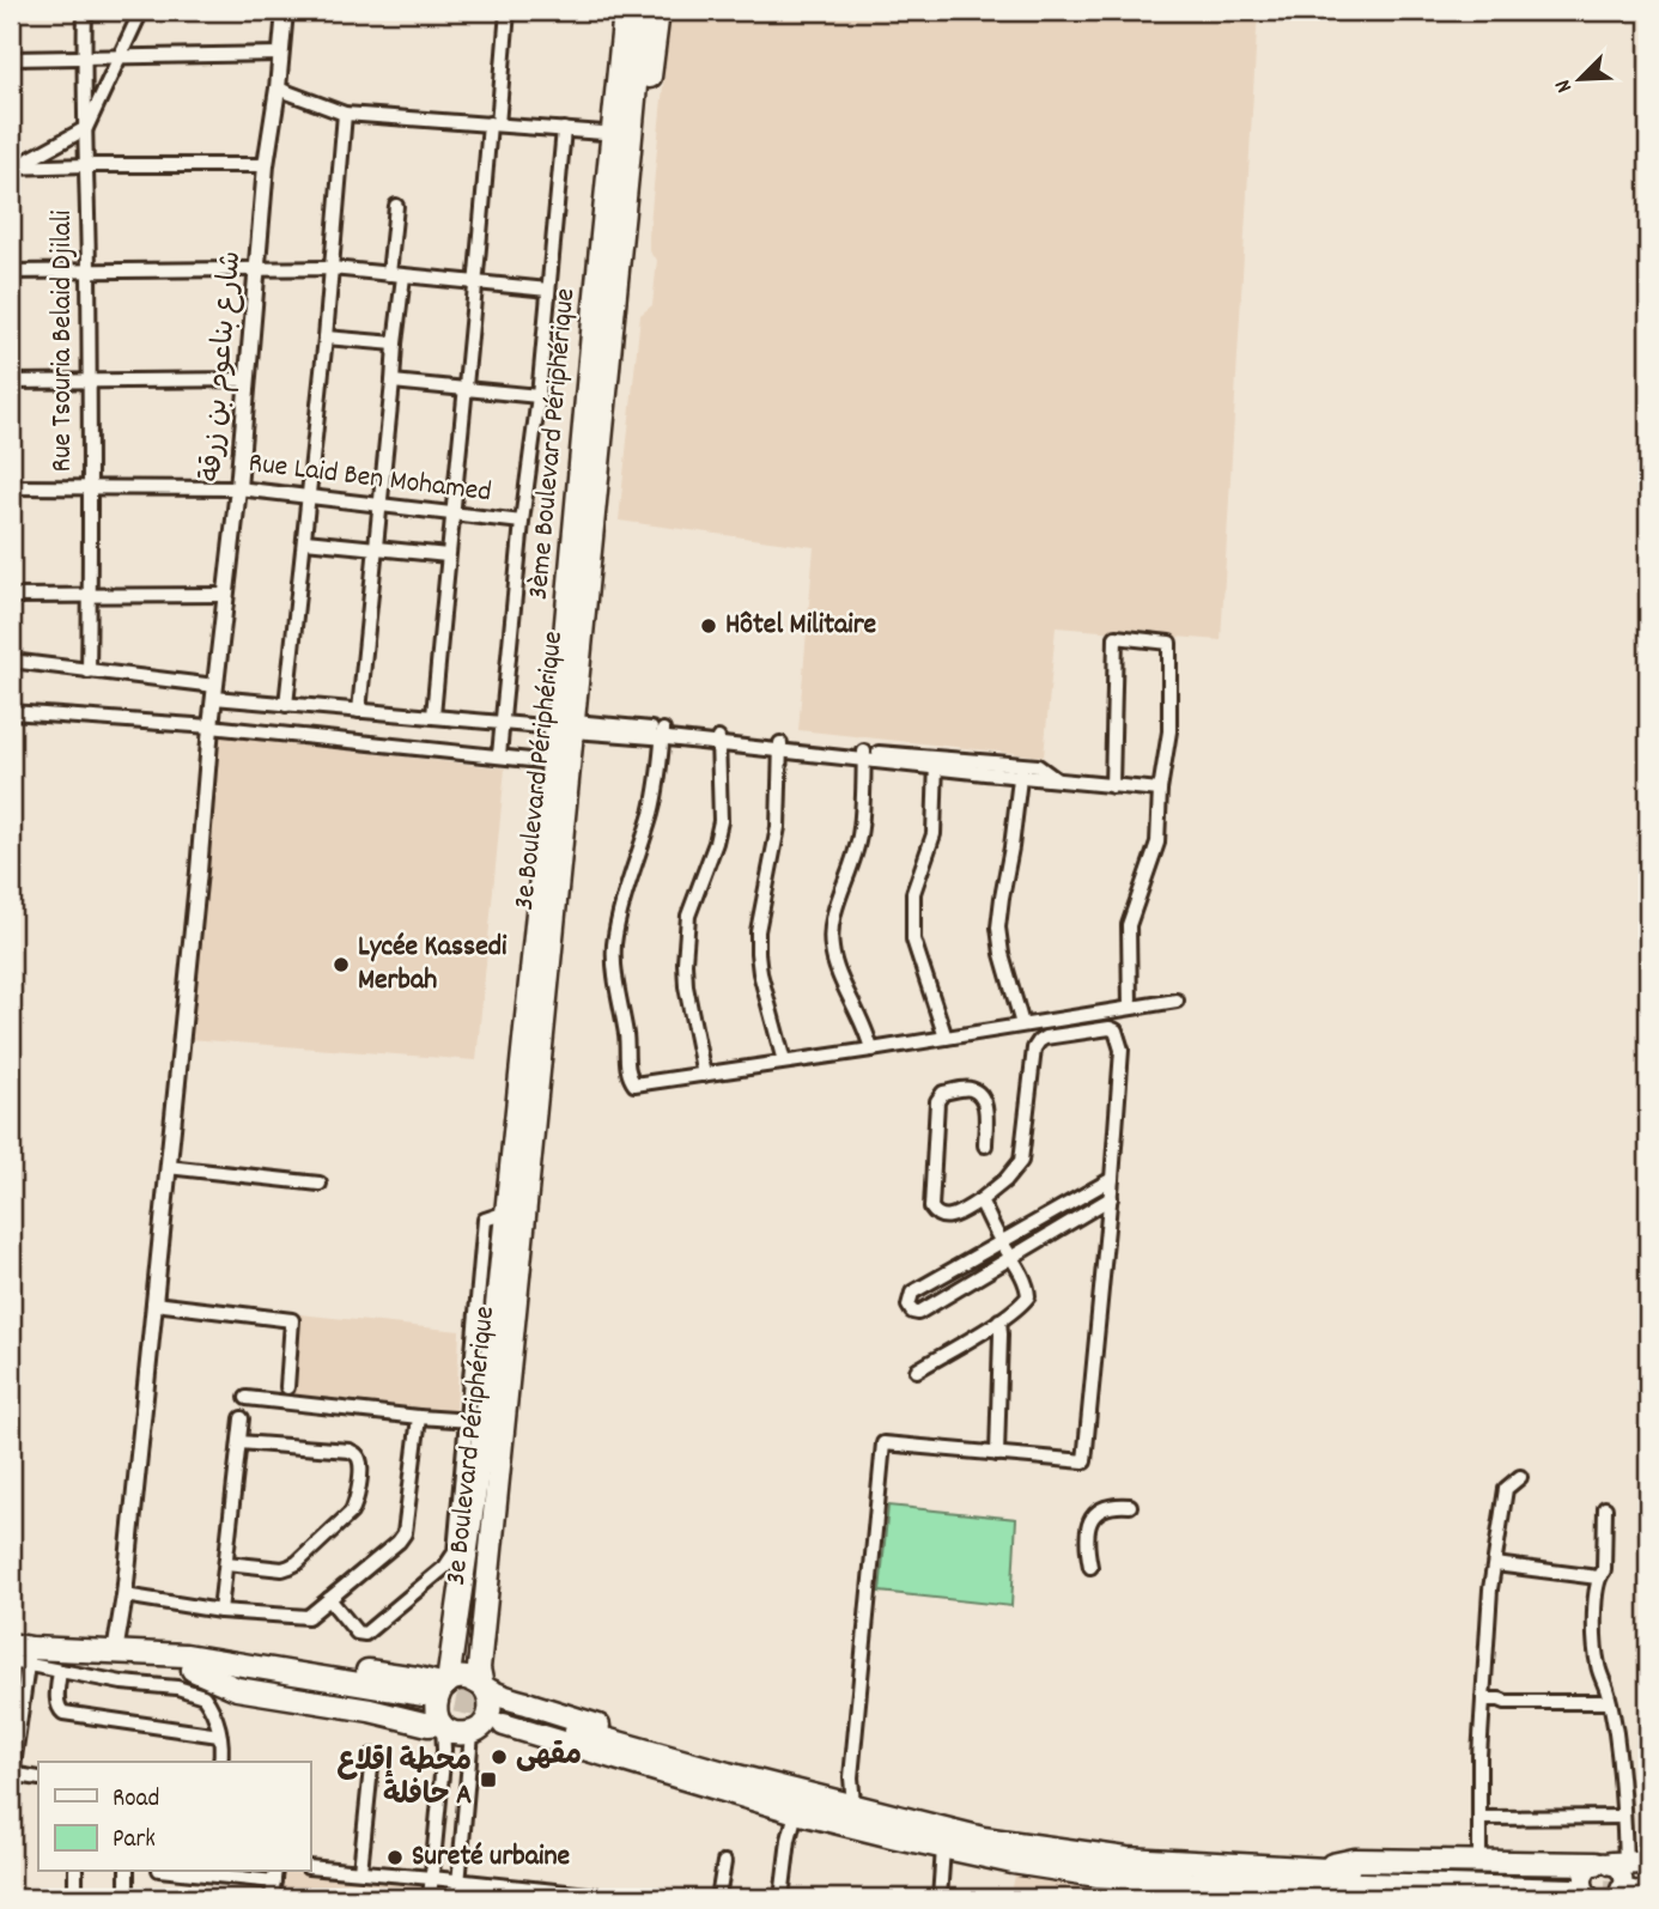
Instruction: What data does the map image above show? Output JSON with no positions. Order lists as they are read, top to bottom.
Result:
{
  "streets": {
    "highway": ["3ème Boulevard Périphérique", "3e Boulevard Périphérique"],
    "street": ["Rue Tsouria Belaid Djilali", "شارع بناعوم بن زرقة", "Rue Laid Ben Mohamed"]
  },
  "crossings": [
    ["Rue Tsouria Belaid Djilali", "Rue Laid Ben Mohamed"],
    ["شارع بناعوم بن زرقة", "Rue Laid Ben Mohamed"],
    ["3ème Boulevard Périphérique", "3e Boulevard Périphérique"]
  ],
  "places": {
    "other": [
      "Hôtel Militaire",
      "Lycée Kassedi Merbah",
      "مقهى",
      "Sureté urbaine"
    ],
    "transit": ["محطة إقلاع حافلة A"]
  },
  "legend": ["Road", "Park"],
  "north": "bottom left"
}
